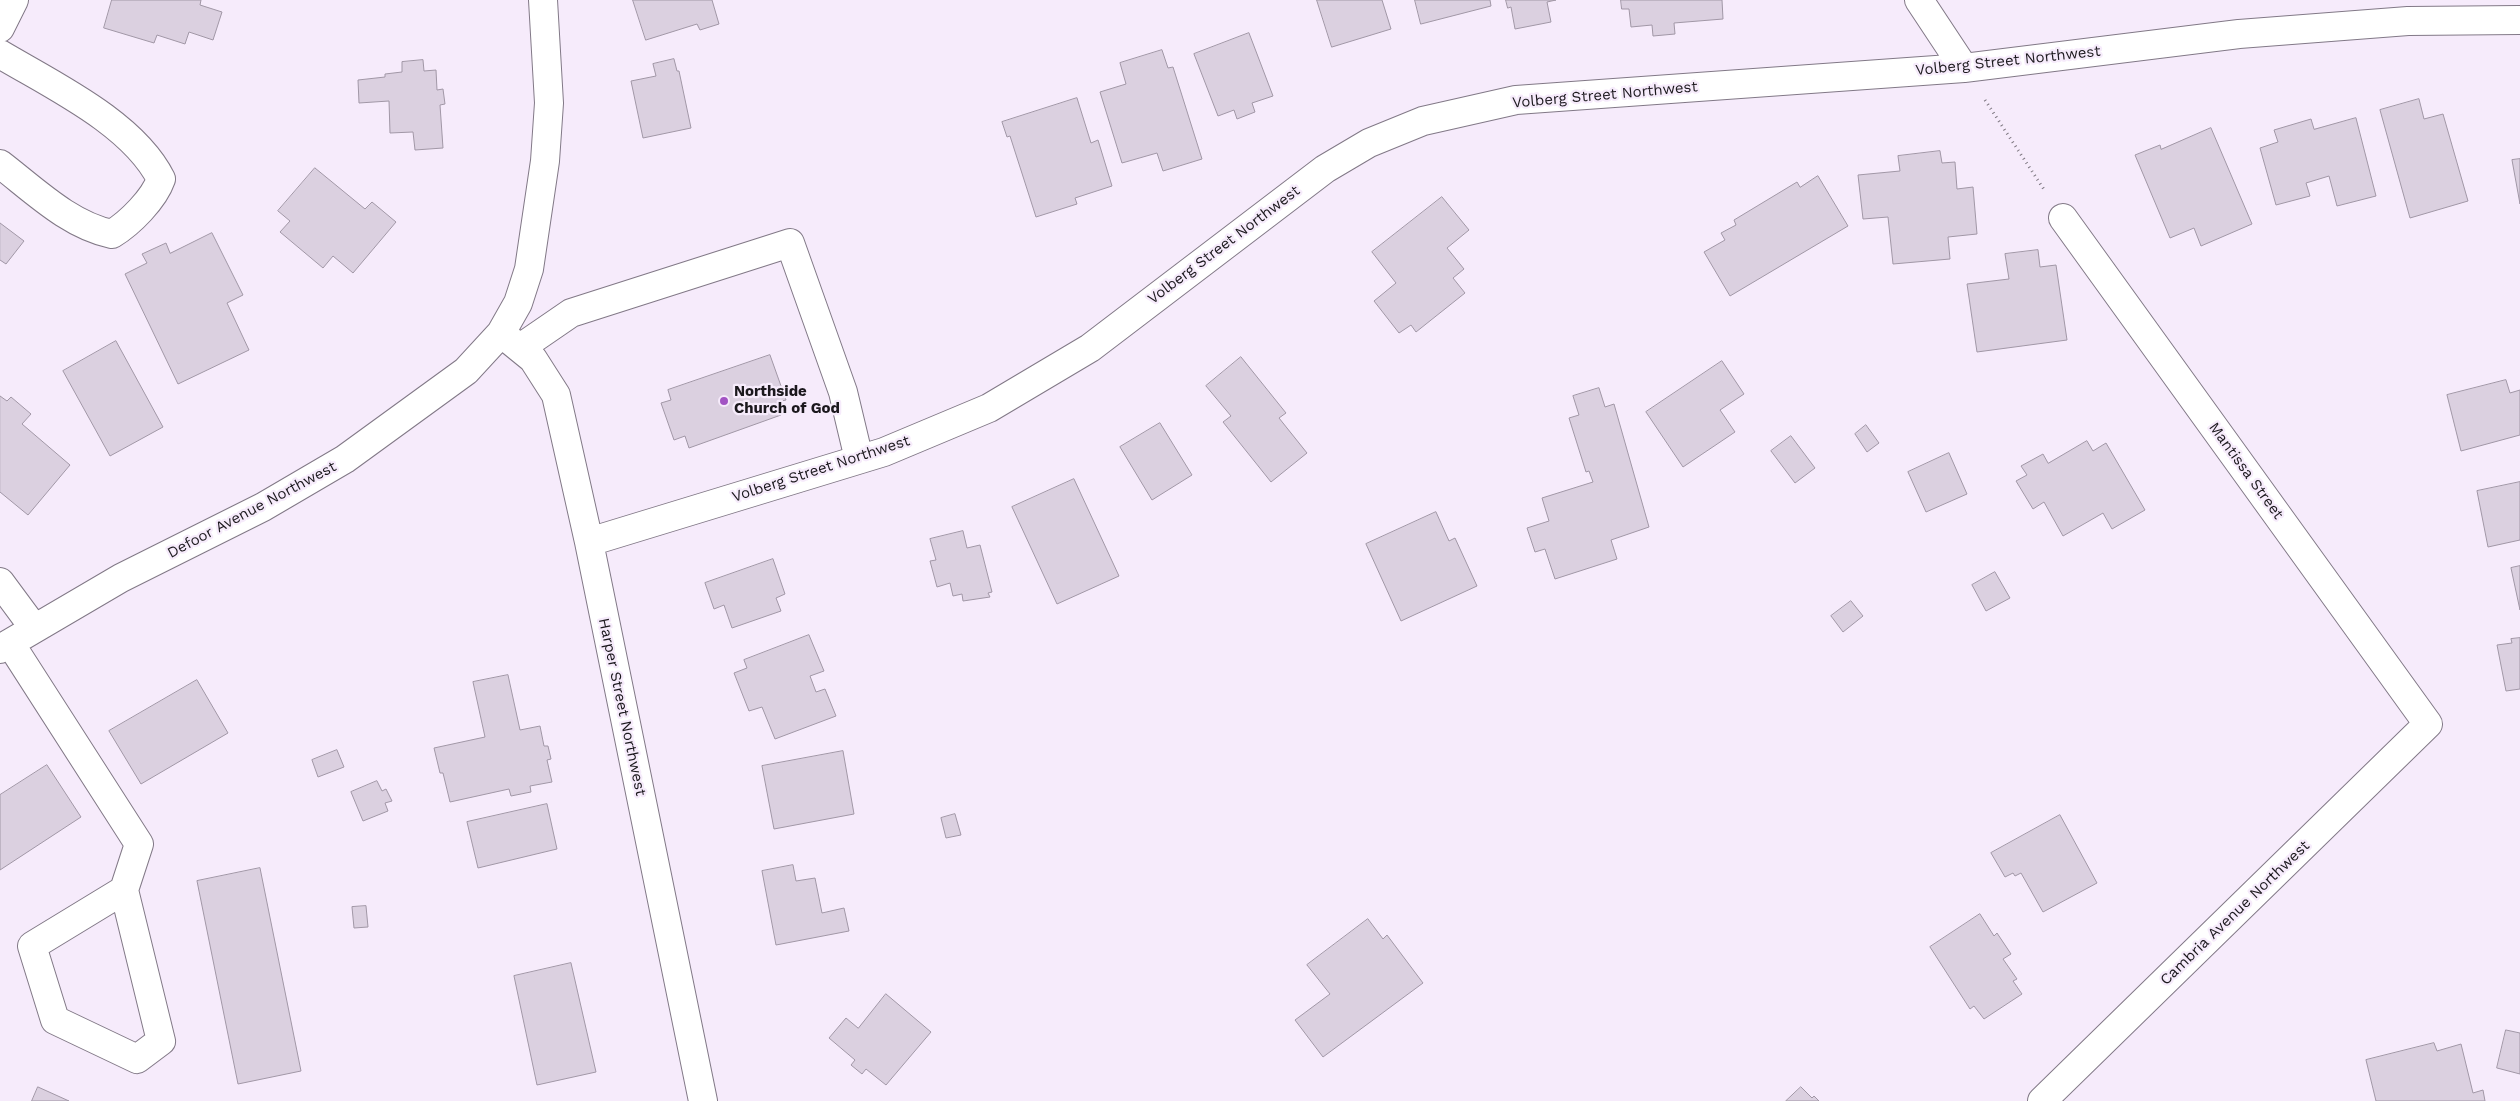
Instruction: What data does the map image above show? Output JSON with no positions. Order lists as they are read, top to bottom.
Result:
{
  "streets": {
    "street": [
      "Volberg Street Northwest",
      "Mantissa Street",
      "Defoor Avenue Northwest",
      "Harper Street Northwest",
      "Cambria Avenue Northwest"
    ]
  },
  "crossings": [
    ["Volberg Street Northwest", "Harper Street Northwest"],
    ["Mantissa Street", "Cambria Avenue Northwest"],
    ["Defoor Avenue Northwest", "Harper Street Northwest"]
  ],
  "places": ["Northside Church of God"]
}
